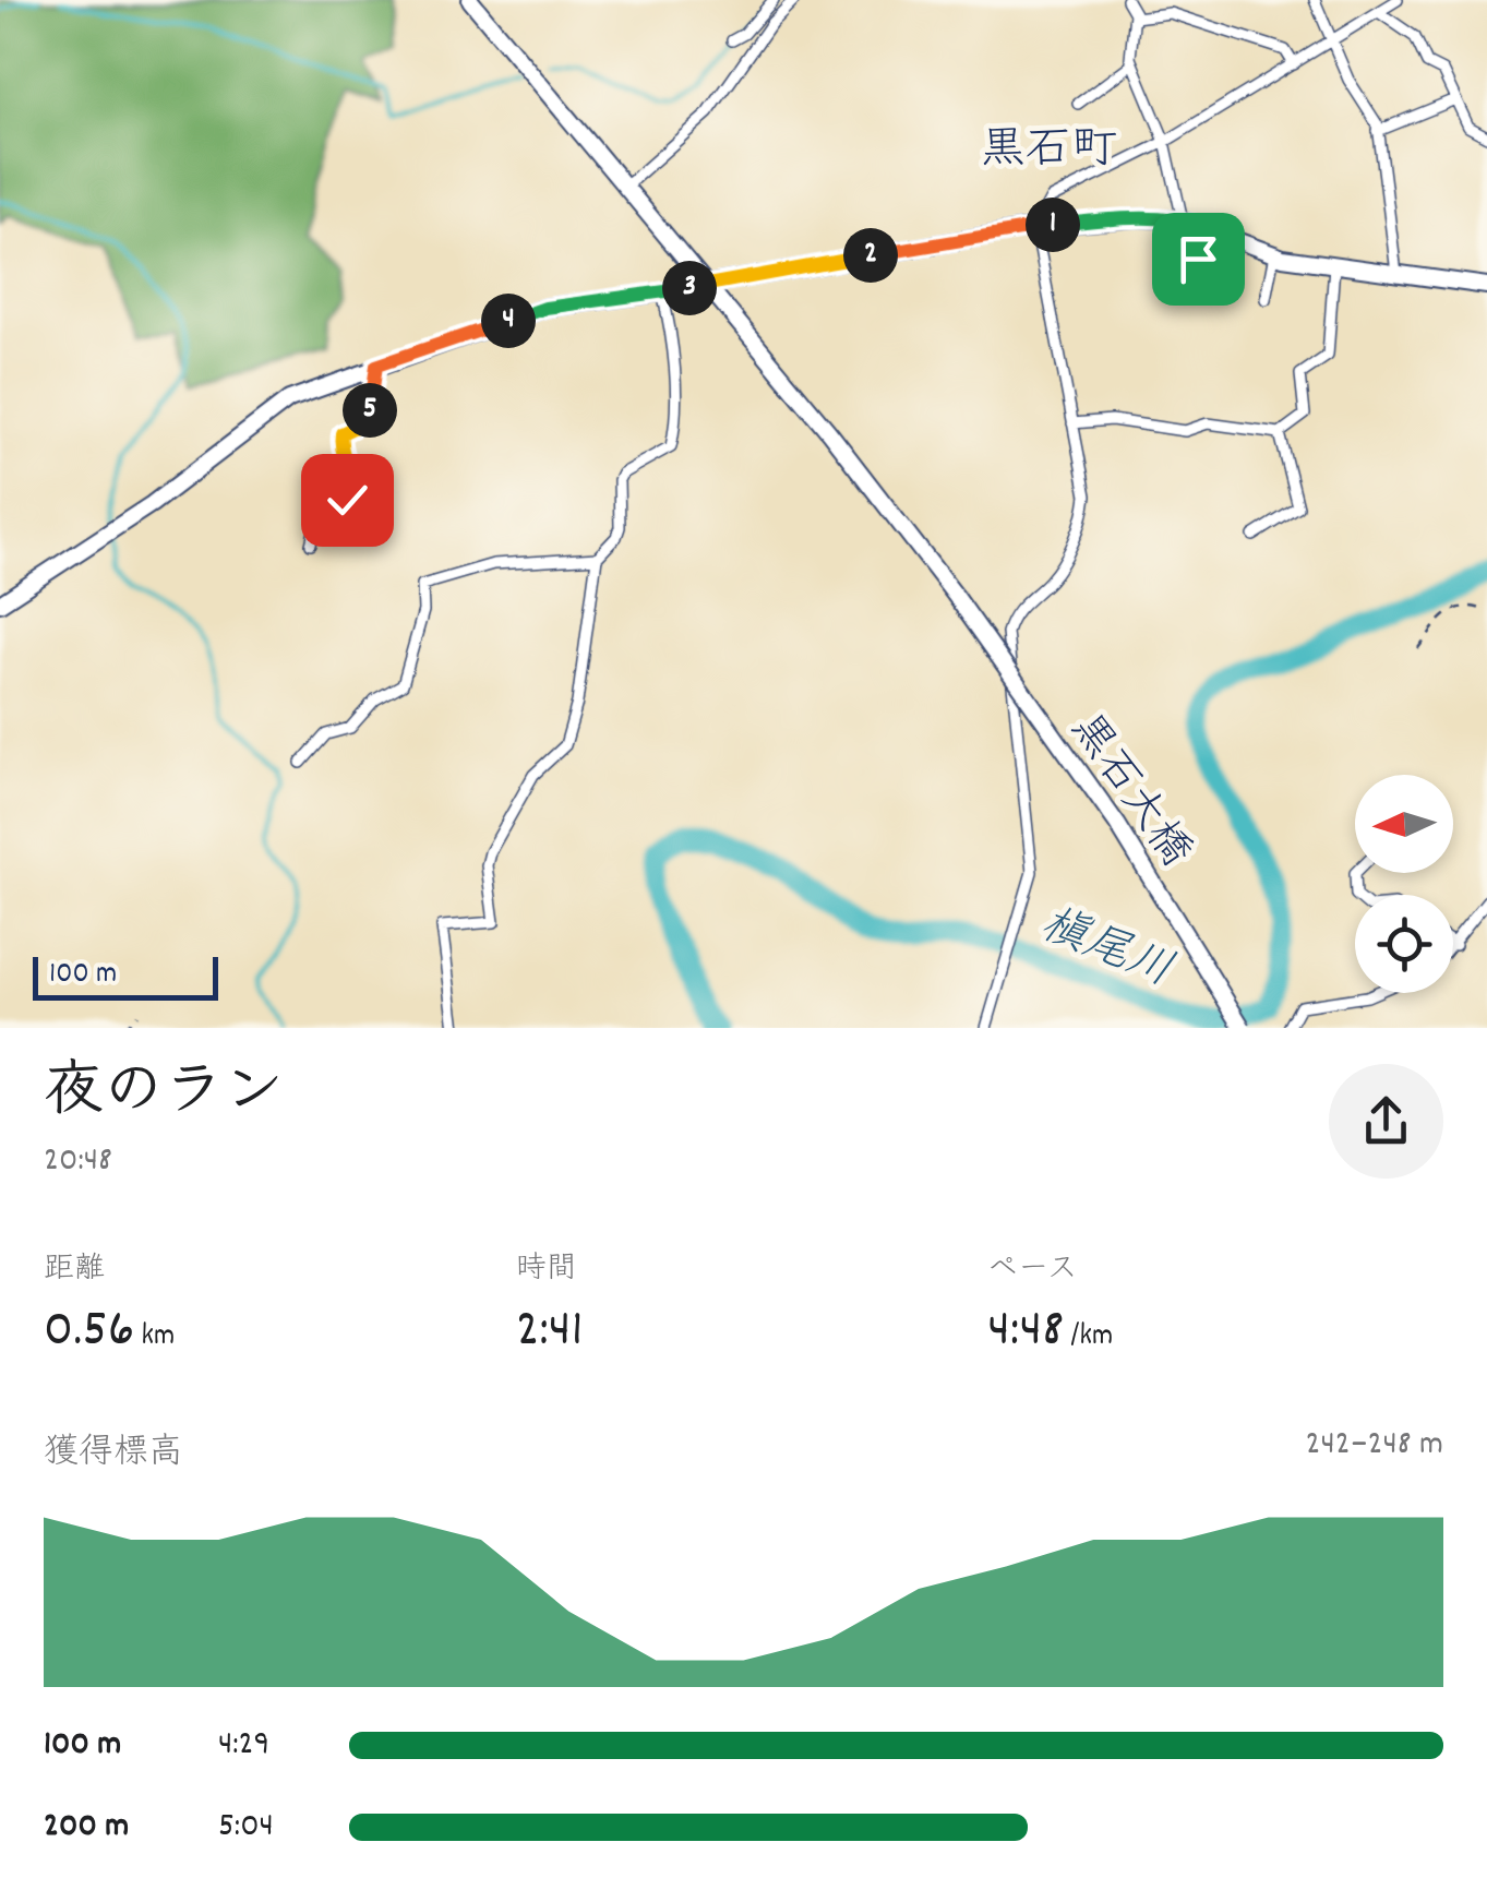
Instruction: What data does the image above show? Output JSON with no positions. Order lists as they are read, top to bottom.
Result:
{
  "streets": {
    "street": ["黒石大橋"]
  },
  "districts": ["黒石町"],
  "water": ["槇尾川"],
  "scale_bar": "100 m",
  "north": "left",
  "page": {
    "pins": [
      "1",
      "2",
      "3",
      "4",
      "5"
    ],
    "scale": "100 m",
    "heading": ["夜のラン", "20:48"],
    "stats": [
      ["距離", "0.56 km"],
      ["時間", "2:41"],
      ["ペース", "4:48 /km"]
    ],
    "chart": ["獲得標高", "242–248 m"],
    "list": [
      {
        "name": "100 m",
        "note": "4:29"
      },
      {
        "name": "200 m",
        "note": "5:04"
      }
    ]
  }
}
